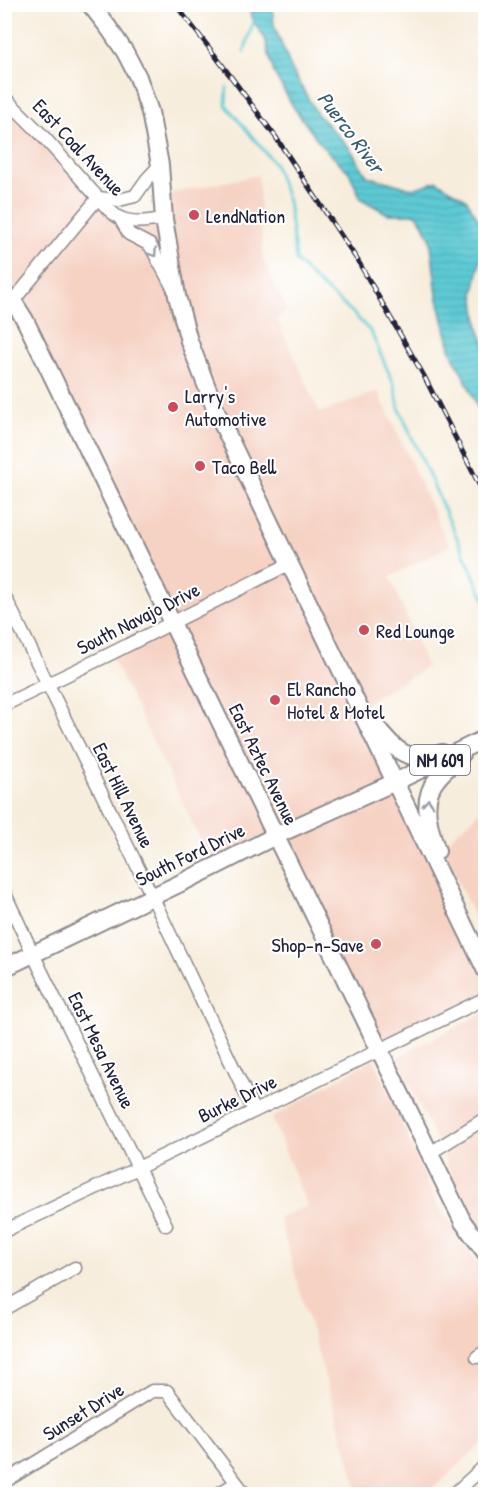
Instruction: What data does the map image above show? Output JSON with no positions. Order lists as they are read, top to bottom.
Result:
{
  "streets": {
    "main road": ["NM 609", "East Aztec Avenue", "South Ford Drive"],
    "street": [
      "East Coal Avenue",
      "South Navajo Drive",
      "East Hill Avenue",
      "East Mesa Avenue",
      "Burke Drive",
      "Sunset Drive"
    ]
  },
  "crossings": [
    ["South Navajo Drive", "East Aztec Avenue"],
    ["South Navajo Drive", "East Hill Avenue"],
    ["NM 609", "South Ford Drive"],
    ["East Aztec Avenue", "South Ford Drive"],
    ["East Aztec Avenue", "Burke Drive"],
    ["East Hill Avenue", "South Ford Drive"],
    ["East Hill Avenue", "Burke Drive"],
    ["South Ford Drive", "East Mesa Avenue"],
    ["East Mesa Avenue", "Burke Drive"]
  ],
  "water": ["Puerco River"],
  "places": [
    "LendNation",
    "Larry's Automotive",
    "Taco Bell",
    "Red Lounge",
    "El Rancho Hotel & Motel",
    "Shop-n-Save"
  ]
}
